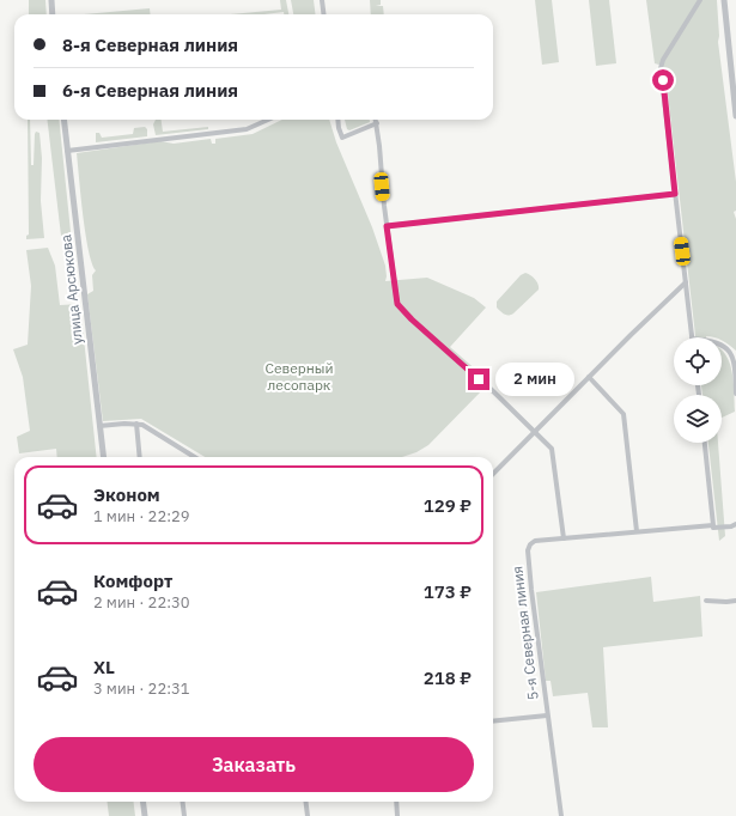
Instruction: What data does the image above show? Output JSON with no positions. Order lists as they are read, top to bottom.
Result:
{
  "streets": {
    "street": ["улица Арсюкова", "5-я Северная линия"]
  },
  "parks": ["Северный лесопарк"],
  "page": {
    "banner": ["8-я Северная линия", "6-я Северная линия"],
    "bubble": "2 мин",
    "list": [
      {
        "name": "Эконом",
        "note": "1 мин · 22:29",
        "value": "129 ₽"
      },
      {
        "name": "Комфорт",
        "note": "2 мин · 22:30",
        "value": "173 ₽"
      },
      {
        "name": "XL",
        "note": "3 мин · 22:31",
        "value": "218 ₽"
      }
    ],
    "buttons": "Заказать"
  }
}
